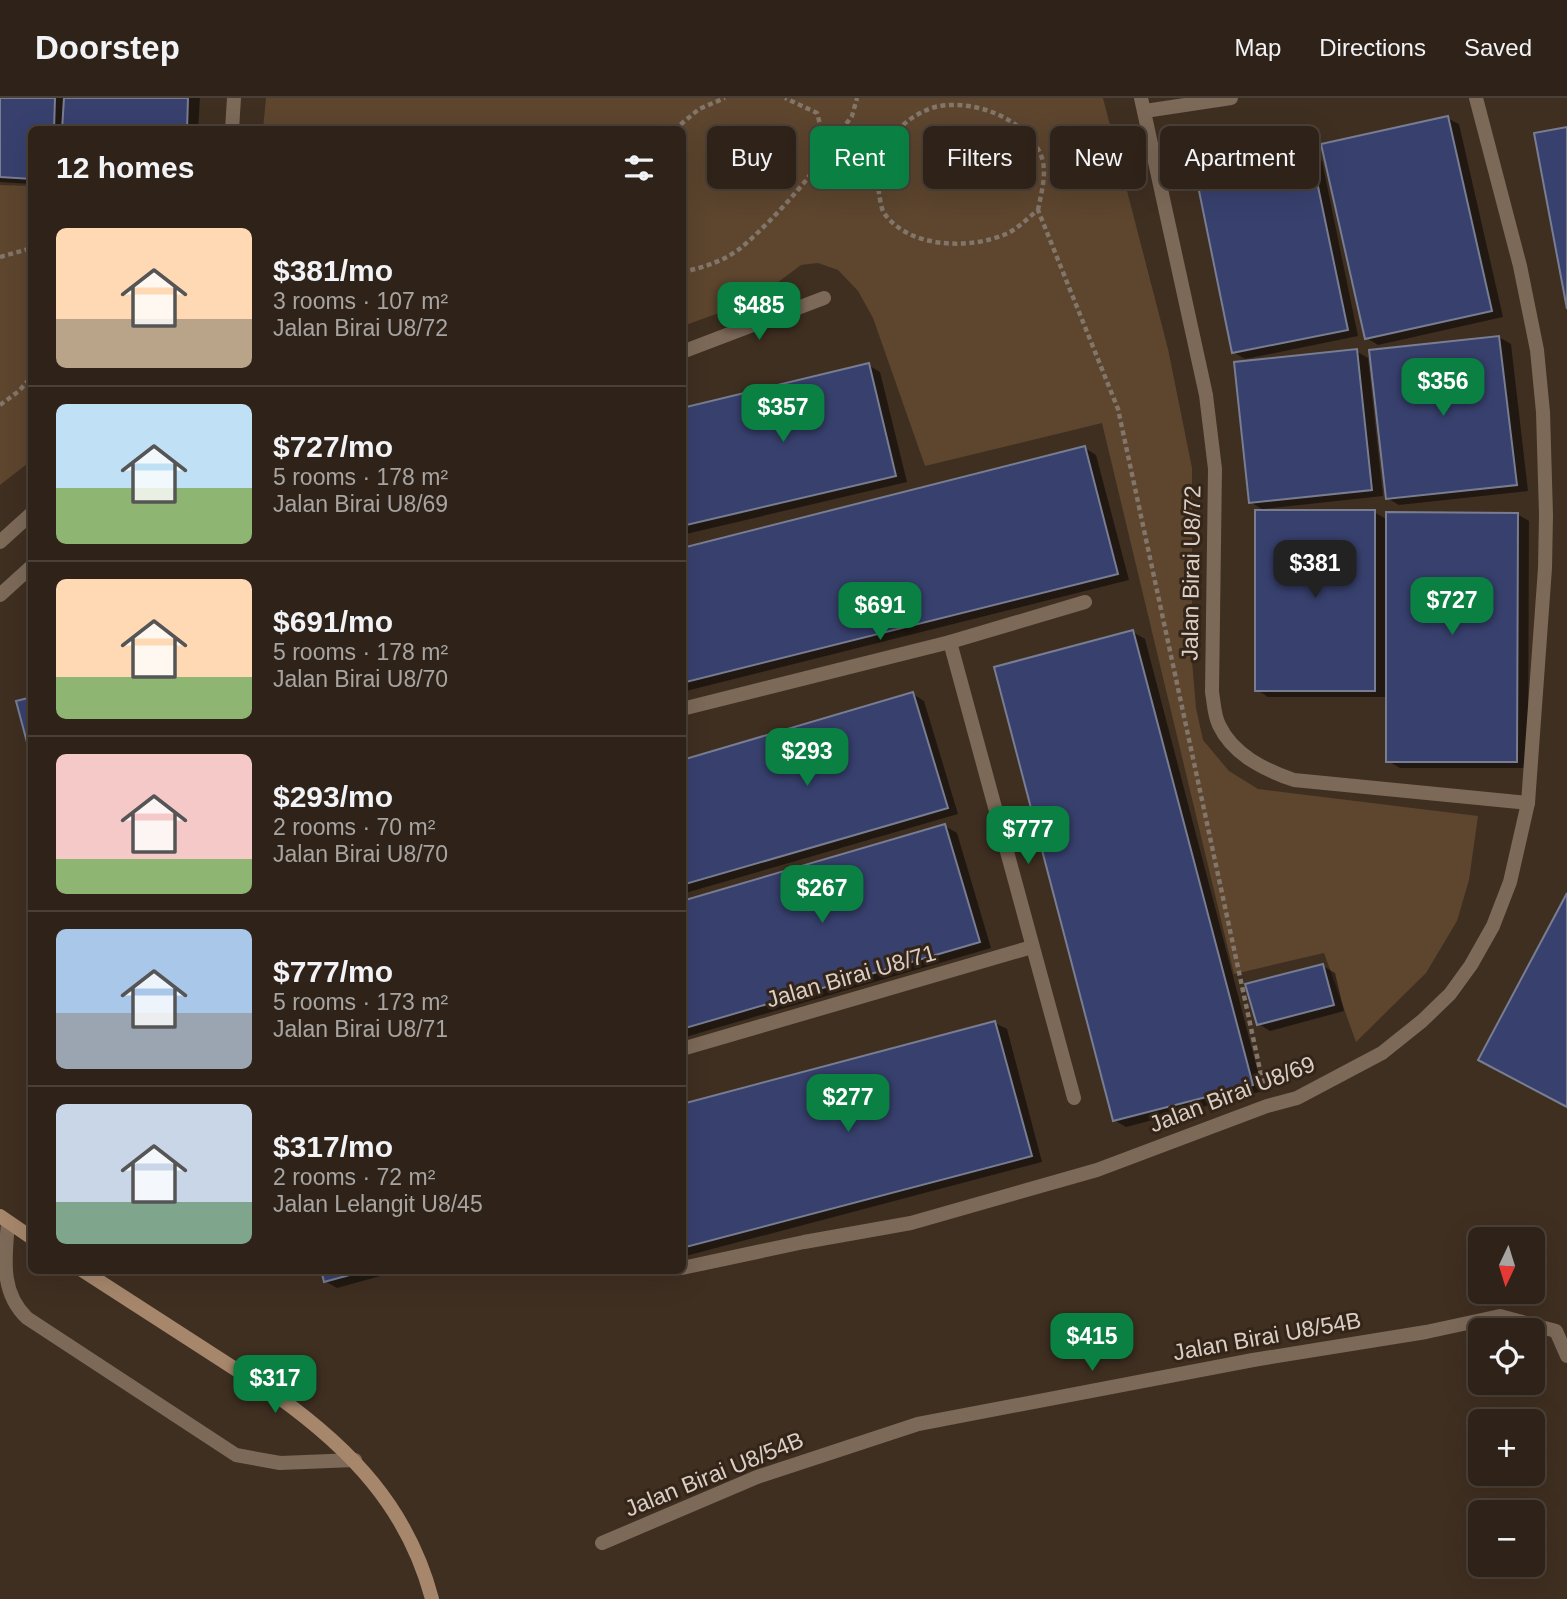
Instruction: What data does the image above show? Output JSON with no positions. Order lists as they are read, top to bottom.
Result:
{
  "streets": {
    "street": [
      "Jalan Birai U8/72",
      "Jalan Birai U8/71",
      "Jalan Birai U8/69",
      "Jalan Birai U8/54B"
    ]
  },
  "crossings": [
    ["Jalan Birai U8/72", "Jalan Birai U8/69"]
  ],
  "north": "bottom",
  "page": {
    "header": "Doorstep",
    "nav": ["Map", "Directions", "Saved"],
    "chip": [
      "Buy",
      "Rent",
      "Filters",
      "New",
      "Apartment"
    ],
    "heading": "12 homes",
    "list": [
      {
        "name": "$381/mo",
        "note": "3 rooms · 107 m² · Jalan Birai U8/72"
      },
      {
        "name": "$727/mo",
        "note": "5 rooms · 178 m² · Jalan Birai U8/69"
      },
      {
        "name": "$691/mo",
        "note": "5 rooms · 178 m² · Jalan Birai U8/70"
      },
      {
        "name": "$293/mo",
        "note": "2 rooms · 70 m² · Jalan Birai U8/70"
      },
      {
        "name": "$777/mo",
        "note": "5 rooms · 173 m² · Jalan Birai U8/71"
      },
      {
        "name": "$317/mo",
        "note": "2 rooms · 72 m² · Jalan Lelangit U8/45"
      }
    ],
    "price": [
      "$485",
      "$356",
      "$357",
      "$381",
      "$727",
      "$691",
      "$293",
      "$777",
      "$267",
      "$277",
      "$415",
      "$317"
    ],
    "map_buttons": ["+", "−"]
  }
}
